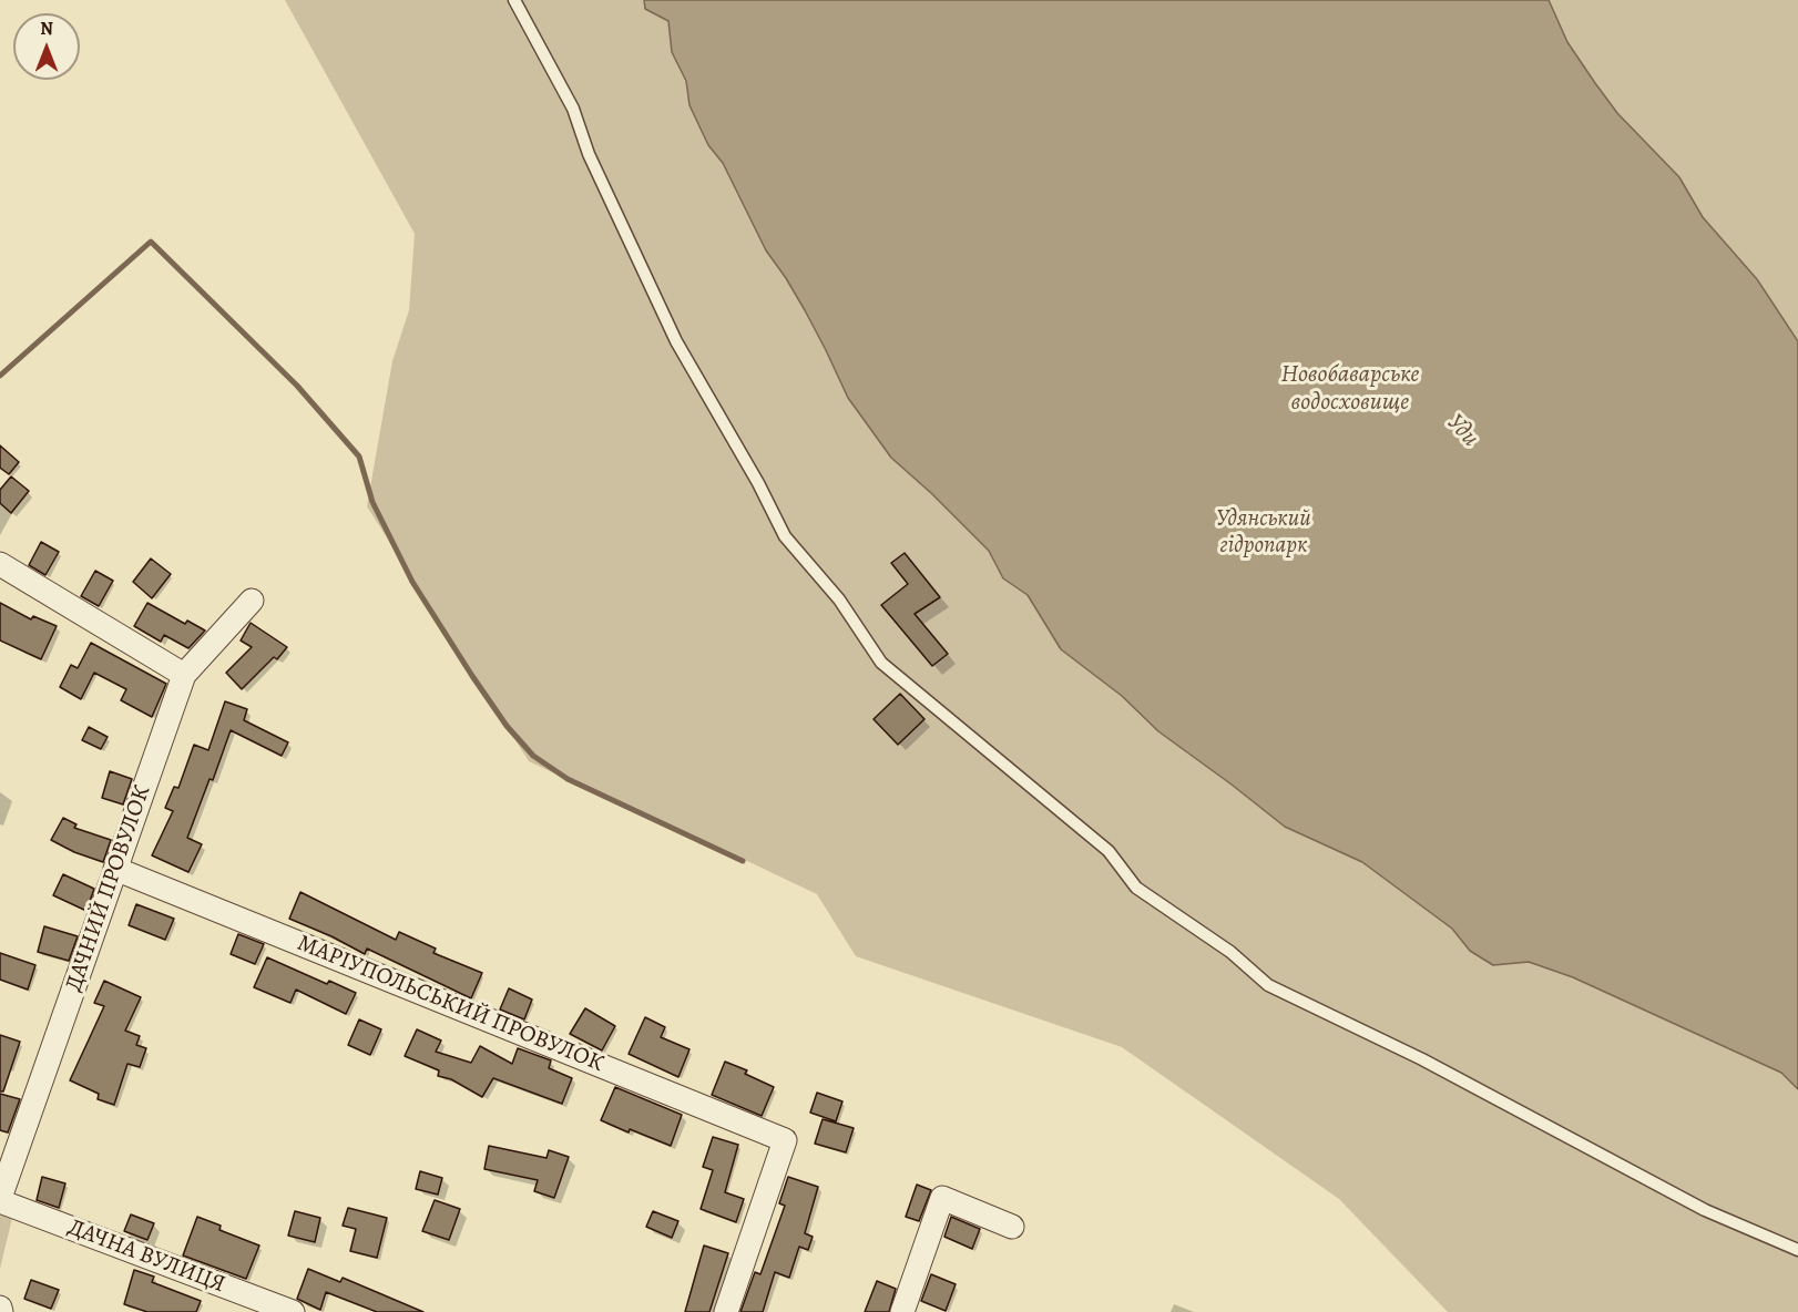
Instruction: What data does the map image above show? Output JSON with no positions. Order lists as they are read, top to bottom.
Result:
{
  "streets": {
    "street": ["ДАЧНИЙ ПРОВУЛОК", "МАРІУПОЛЬСЬКИЙ ПРОВУЛОК", "ДАЧНА ВУЛИЦЯ"]
  },
  "crossings": [
    ["ДАЧНИЙ ПРОВУЛОК", "МАРІУПОЛЬСЬКИЙ ПРОВУЛОК"],
    ["ДАЧНИЙ ПРОВУЛОК", "ДАЧНА ВУЛИЦЯ"]
  ],
  "water": ["Новобаварське водосховище", "Уди"],
  "parks": ["Удянський гідропарк"],
  "north": "top"
}
